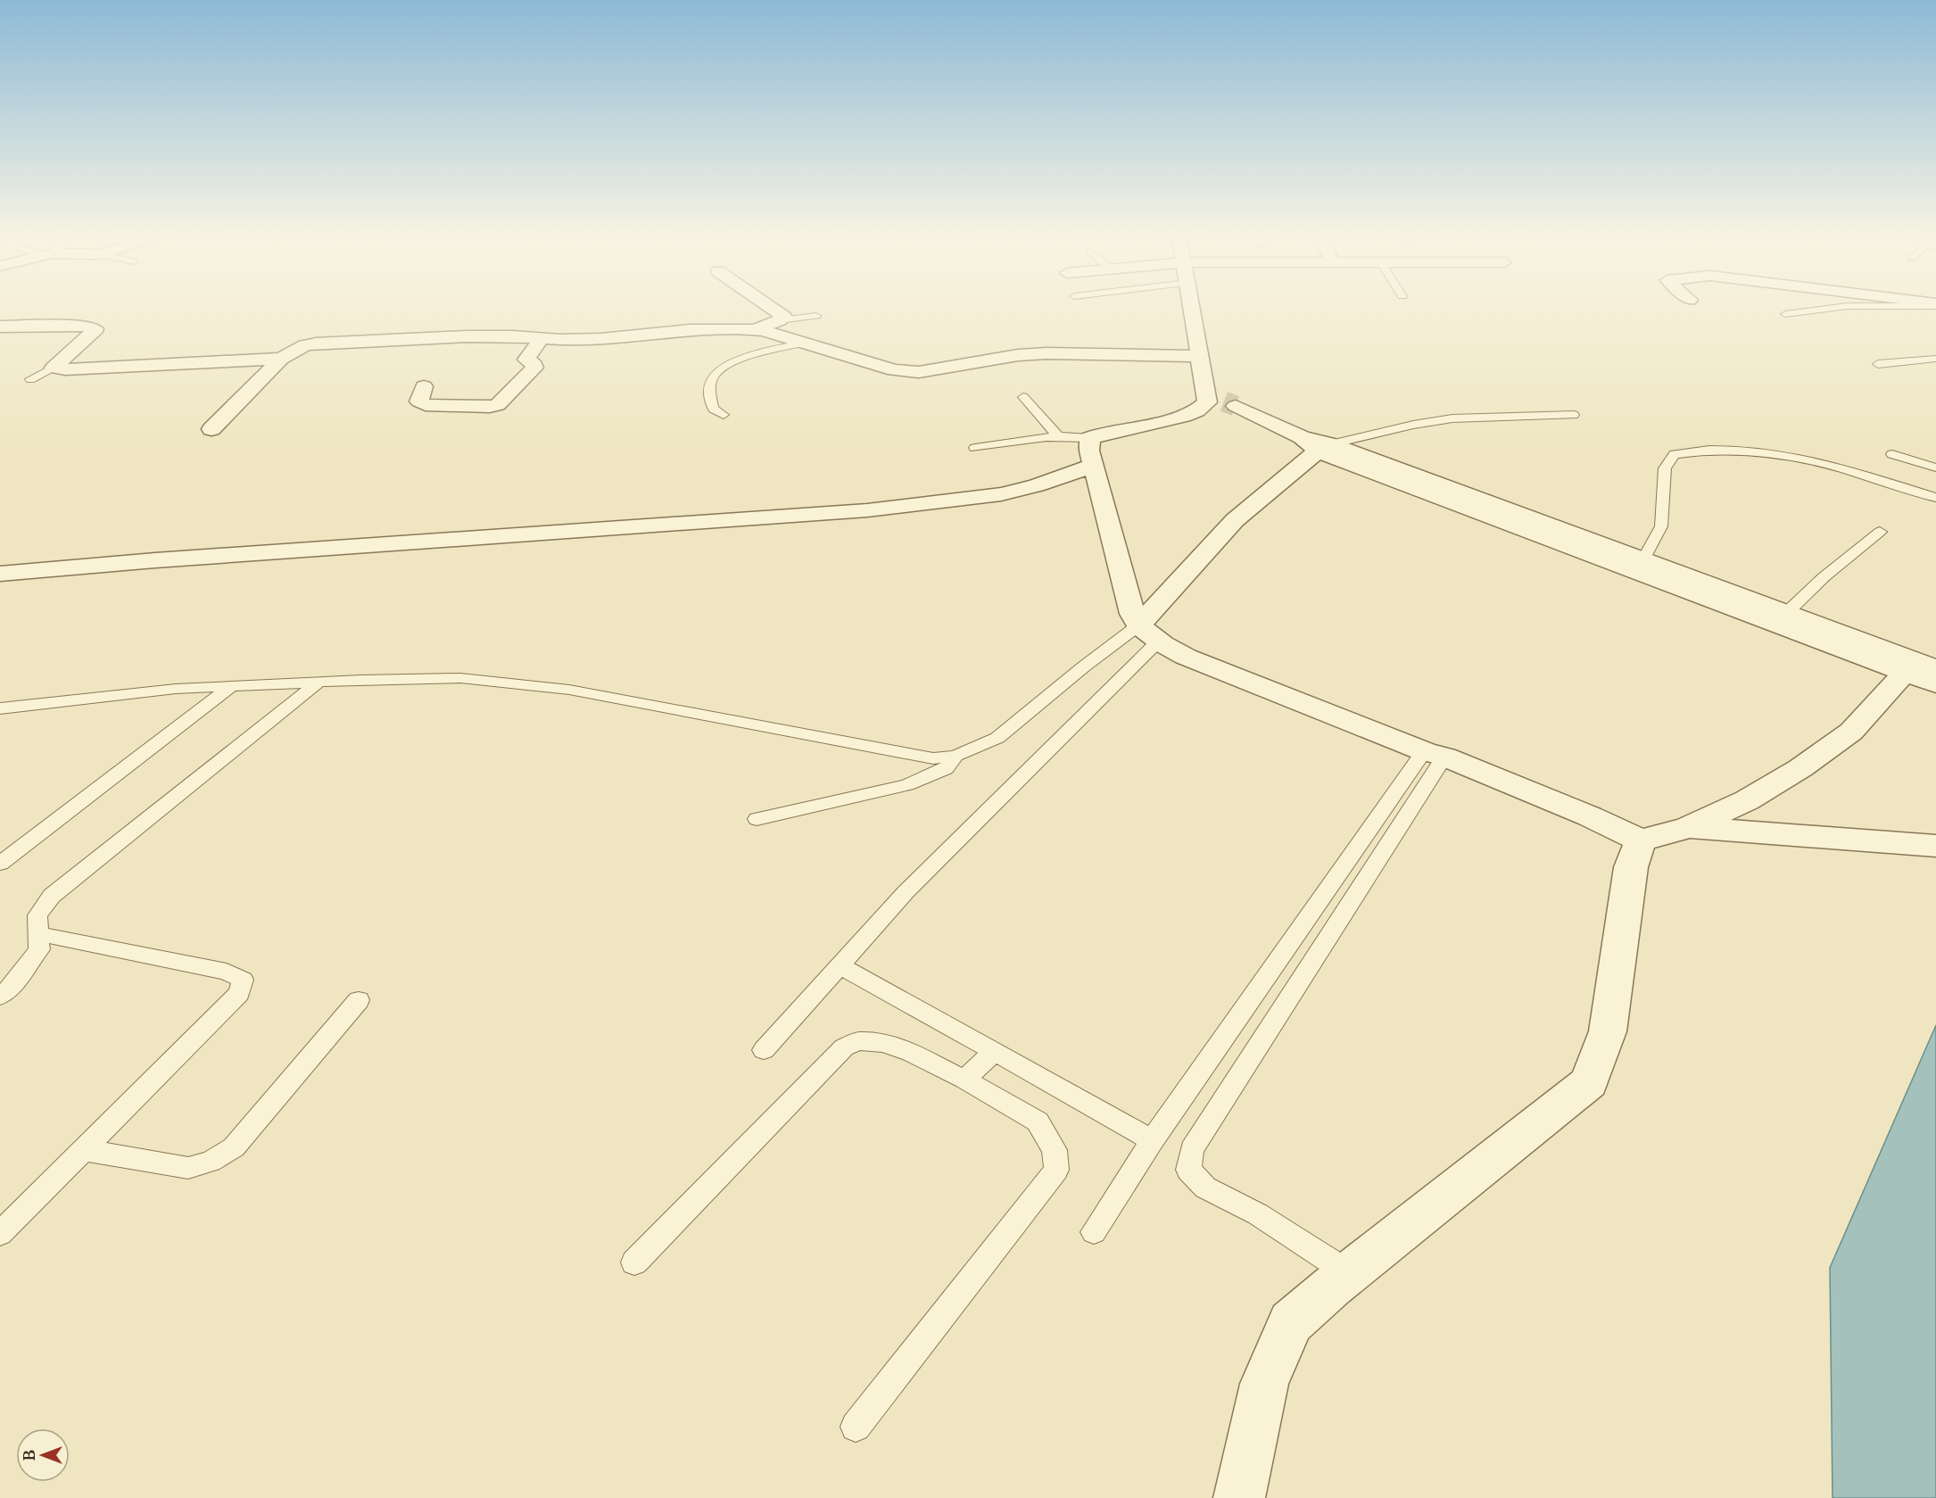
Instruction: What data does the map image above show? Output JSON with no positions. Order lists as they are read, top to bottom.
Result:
{
  "north": "left"
}
